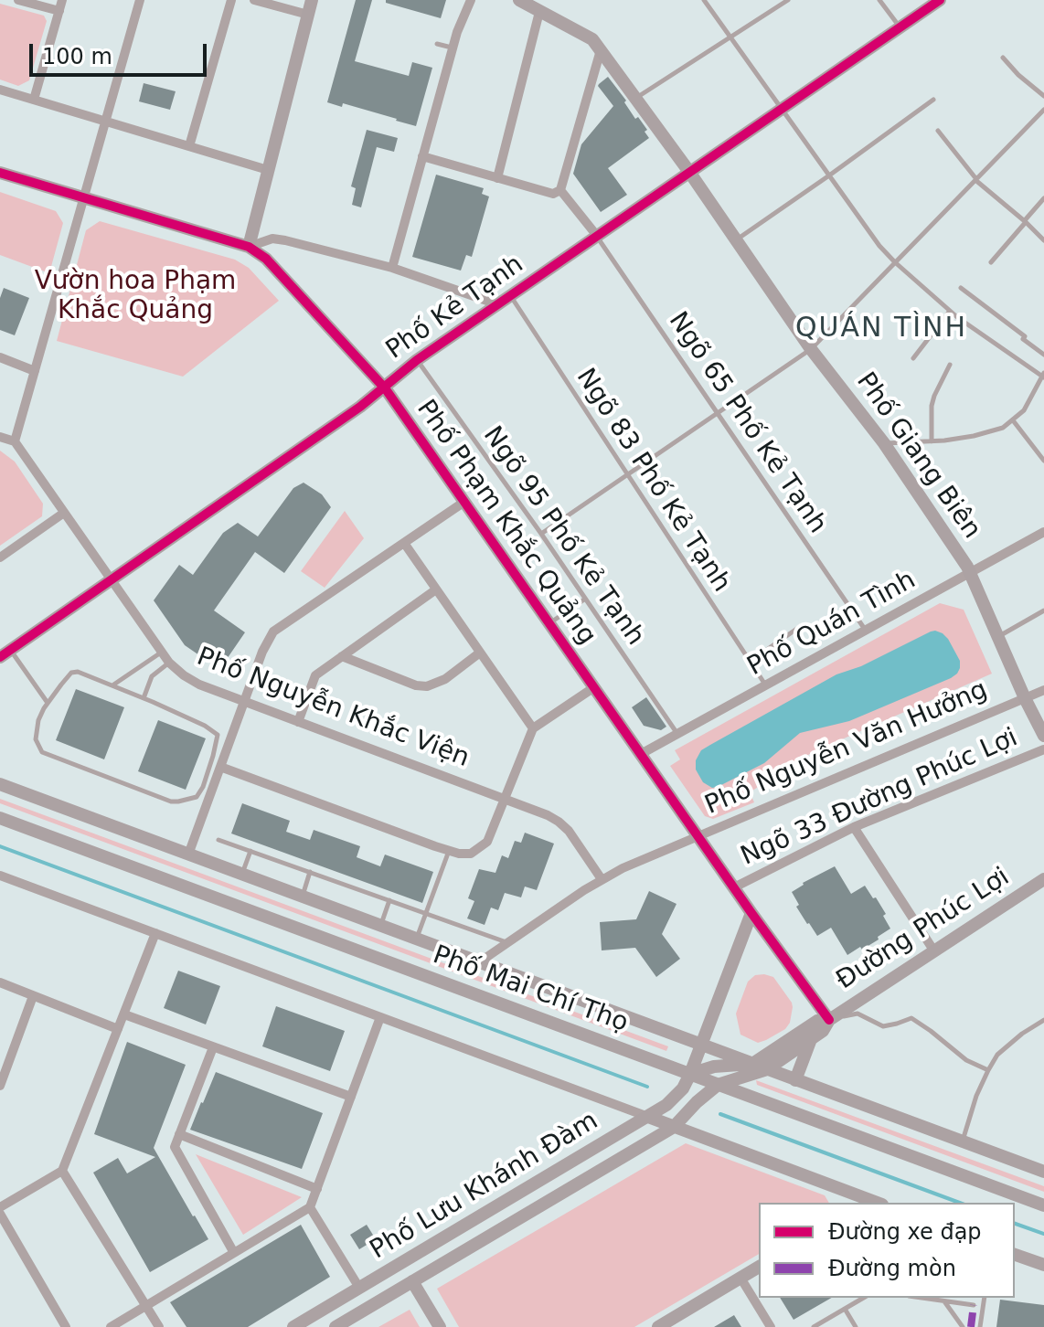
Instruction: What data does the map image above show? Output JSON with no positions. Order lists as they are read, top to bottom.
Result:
{
  "streets": {
    "street": [
      "Phố Kẻ Tạnh",
      "Phố Giang Biên",
      "Phố Phạm Khắc Quảng",
      "Phố Quán Tình",
      "Phố Nguyễn Khắc Viện",
      "Phố Nguyễn Văn Hưởng",
      "Ngõ 33 Đường Phúc Lợi",
      "Đường Phúc Lợi",
      "Phố Mai Chí Thọ",
      "Phố Lưu Khánh Đàm"
    ],
    "lane": ["Ngõ 65 Phố Kẻ Tạnh", "Ngõ 83 Phố Kẻ Tạnh", "Ngõ 95 Phố Kẻ Tạnh"]
  },
  "crossings": [
    ["Phố Kẻ Tạnh", "Ngõ 65 Phố Kẻ Tạnh"],
    ["Phố Kẻ Tạnh", "Phố Giang Biên"],
    ["Phố Kẻ Tạnh", "Ngõ 83 Phố Kẻ Tạnh"],
    ["Phố Kẻ Tạnh", "Phố Phạm Khắc Quảng"],
    ["Phố Kẻ Tạnh", "Ngõ 95 Phố Kẻ Tạnh"],
    ["Phố Kẻ Tạnh", "Phố Nguyễn Khắc Viện"],
    ["Ngõ 65 Phố Kẻ Tạnh", "Phố Quán Tình"],
    ["Phố Giang Biên", "Phố Quán Tình"],
    ["Phố Giang Biên", "Phố Nguyễn Văn Hưởng"],
    ["Ngõ 83 Phố Kẻ Tạnh", "Phố Quán Tình"],
    ["Phố Phạm Khắc Quảng", "Phố Quán Tình"],
    ["Phố Phạm Khắc Quảng", "Phố Nguyễn Văn Hưởng"],
    ["Phố Phạm Khắc Quảng", "Ngõ 33 Đường Phúc Lợi"],
    ["Phố Phạm Khắc Quảng", "Đường Phúc Lợi"],
    ["Phố Phạm Khắc Quảng", "Phố Lưu Khánh Đàm"],
    ["Ngõ 95 Phố Kẻ Tạnh", "Phố Quán Tình"],
    ["Phố Nguyễn Khắc Viện", "Phố Nguyễn Văn Hưởng"],
    ["Phố Nguyễn Văn Hưởng", "Phố Mai Chí Thọ"],
    ["Đường Phúc Lợi", "Phố Mai Chí Thọ"],
    ["Đường Phúc Lợi", "Phố Lưu Khánh Đàm"],
    ["Phố Mai Chí Thọ", "Phố Lưu Khánh Đàm"]
  ],
  "districts": ["QUÁN TÌNH"],
  "parks": ["Vườn hoa Phạm Khắc Quảng"],
  "legend": ["Đường xe đạp", "Đường mòn"],
  "scale_bar": "100 m"
}
